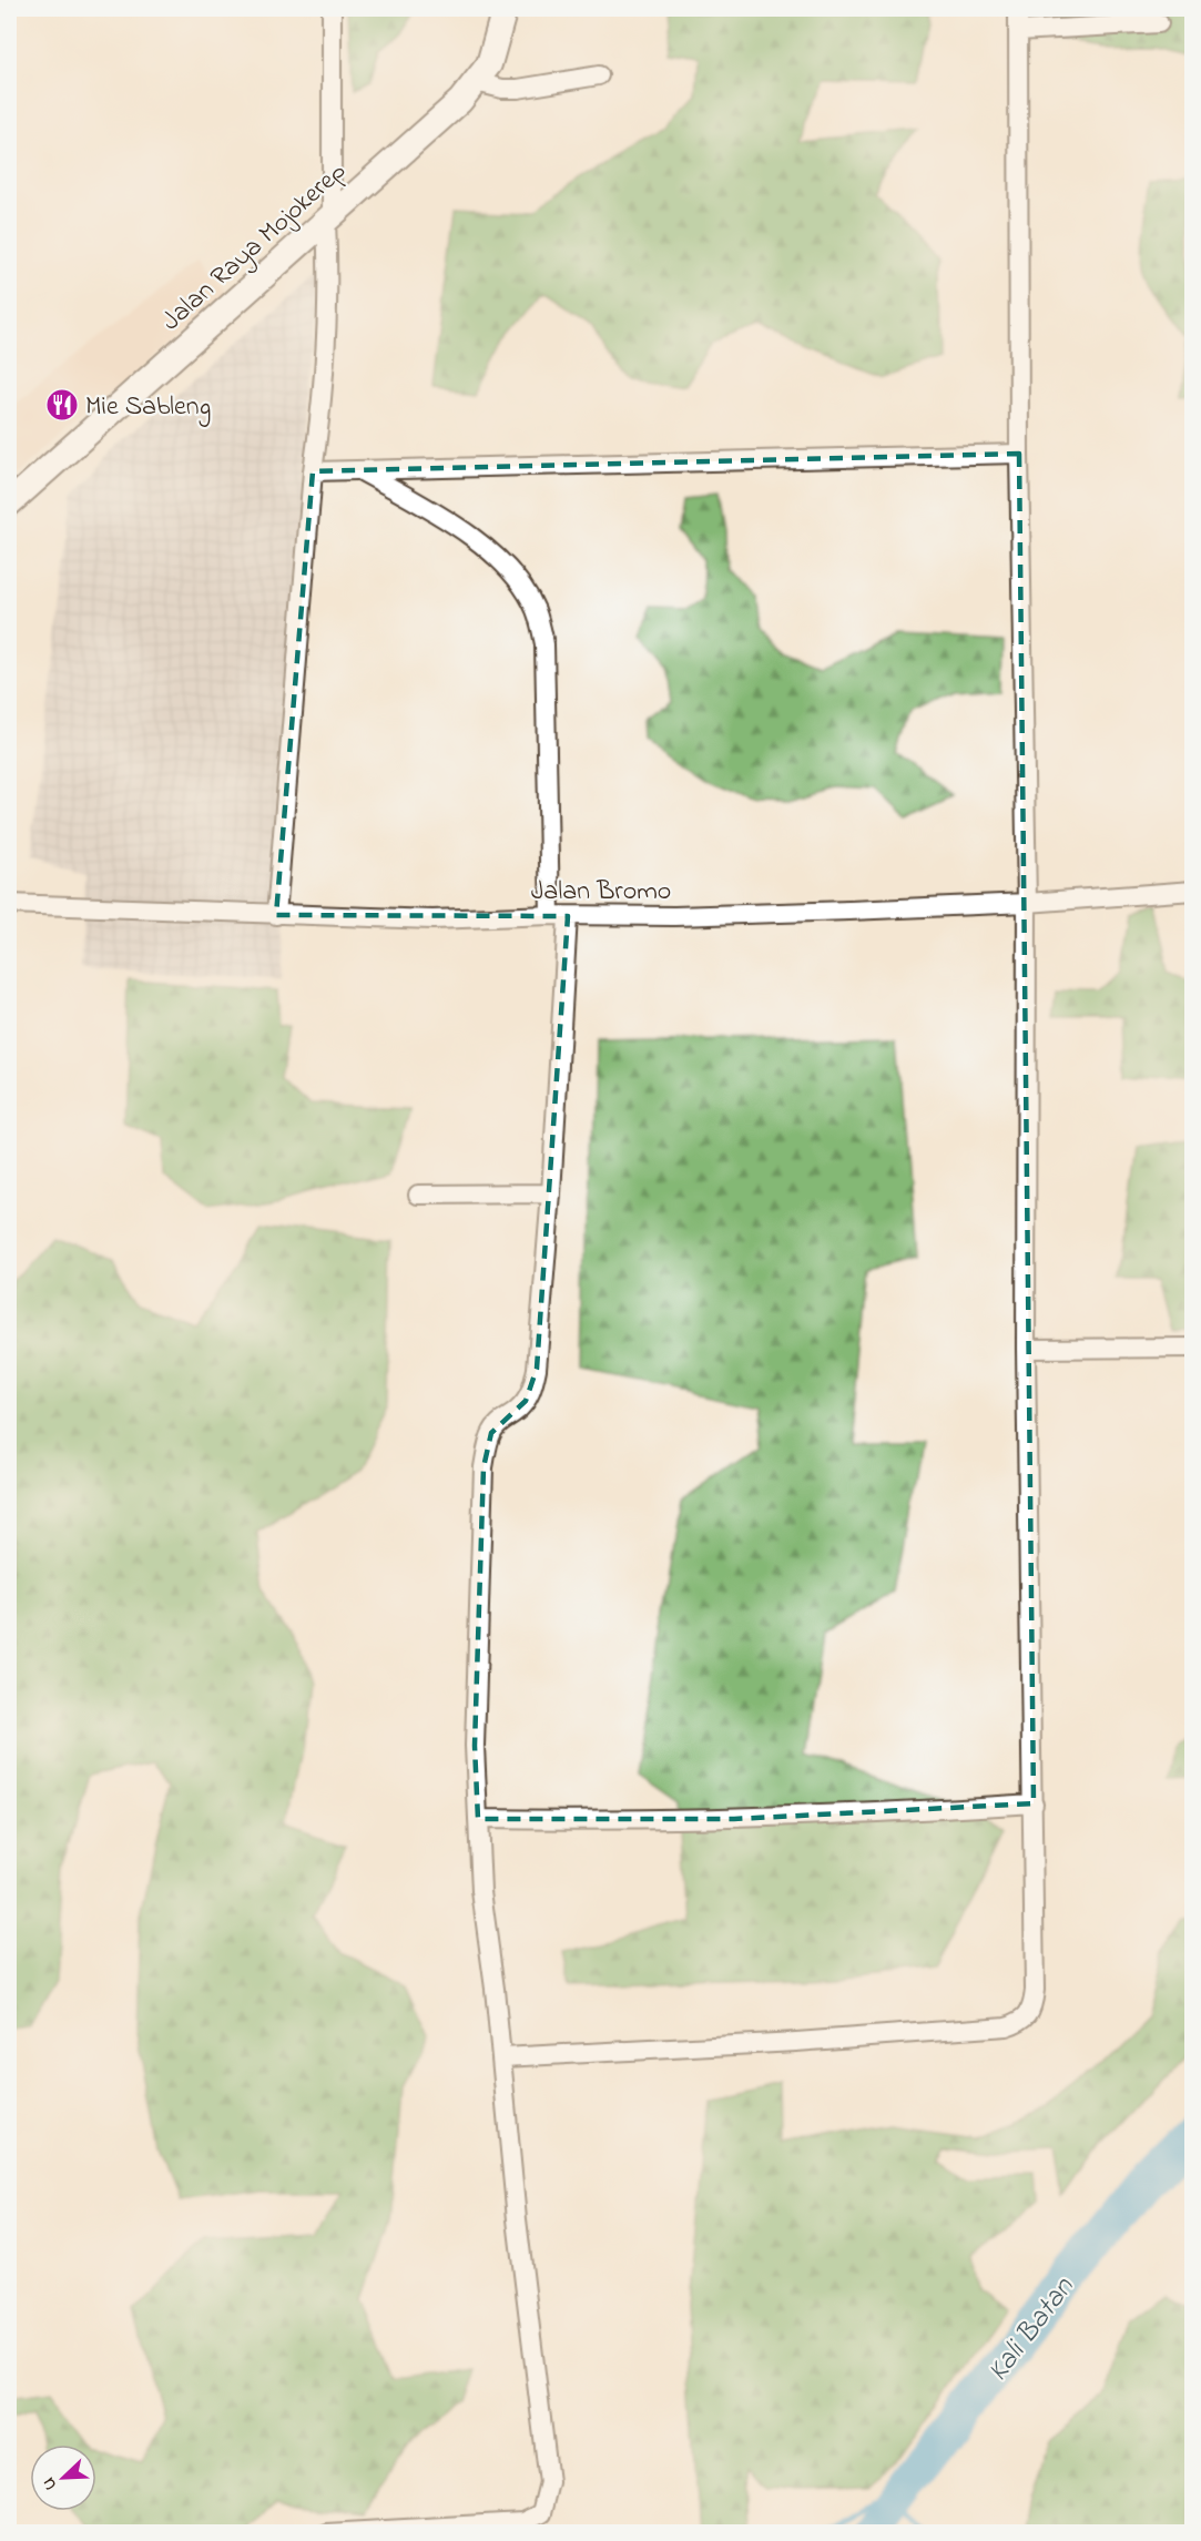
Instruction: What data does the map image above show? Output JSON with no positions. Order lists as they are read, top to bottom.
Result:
{
  "streets": {
    "main road": ["Jalan Raya Mojokerep"],
    "street": ["Jalan Bromo"]
  },
  "water": ["Kali Batan"],
  "places": {
    "restaurant": ["Mie Sableng"]
  },
  "north": "bottom left"
}
